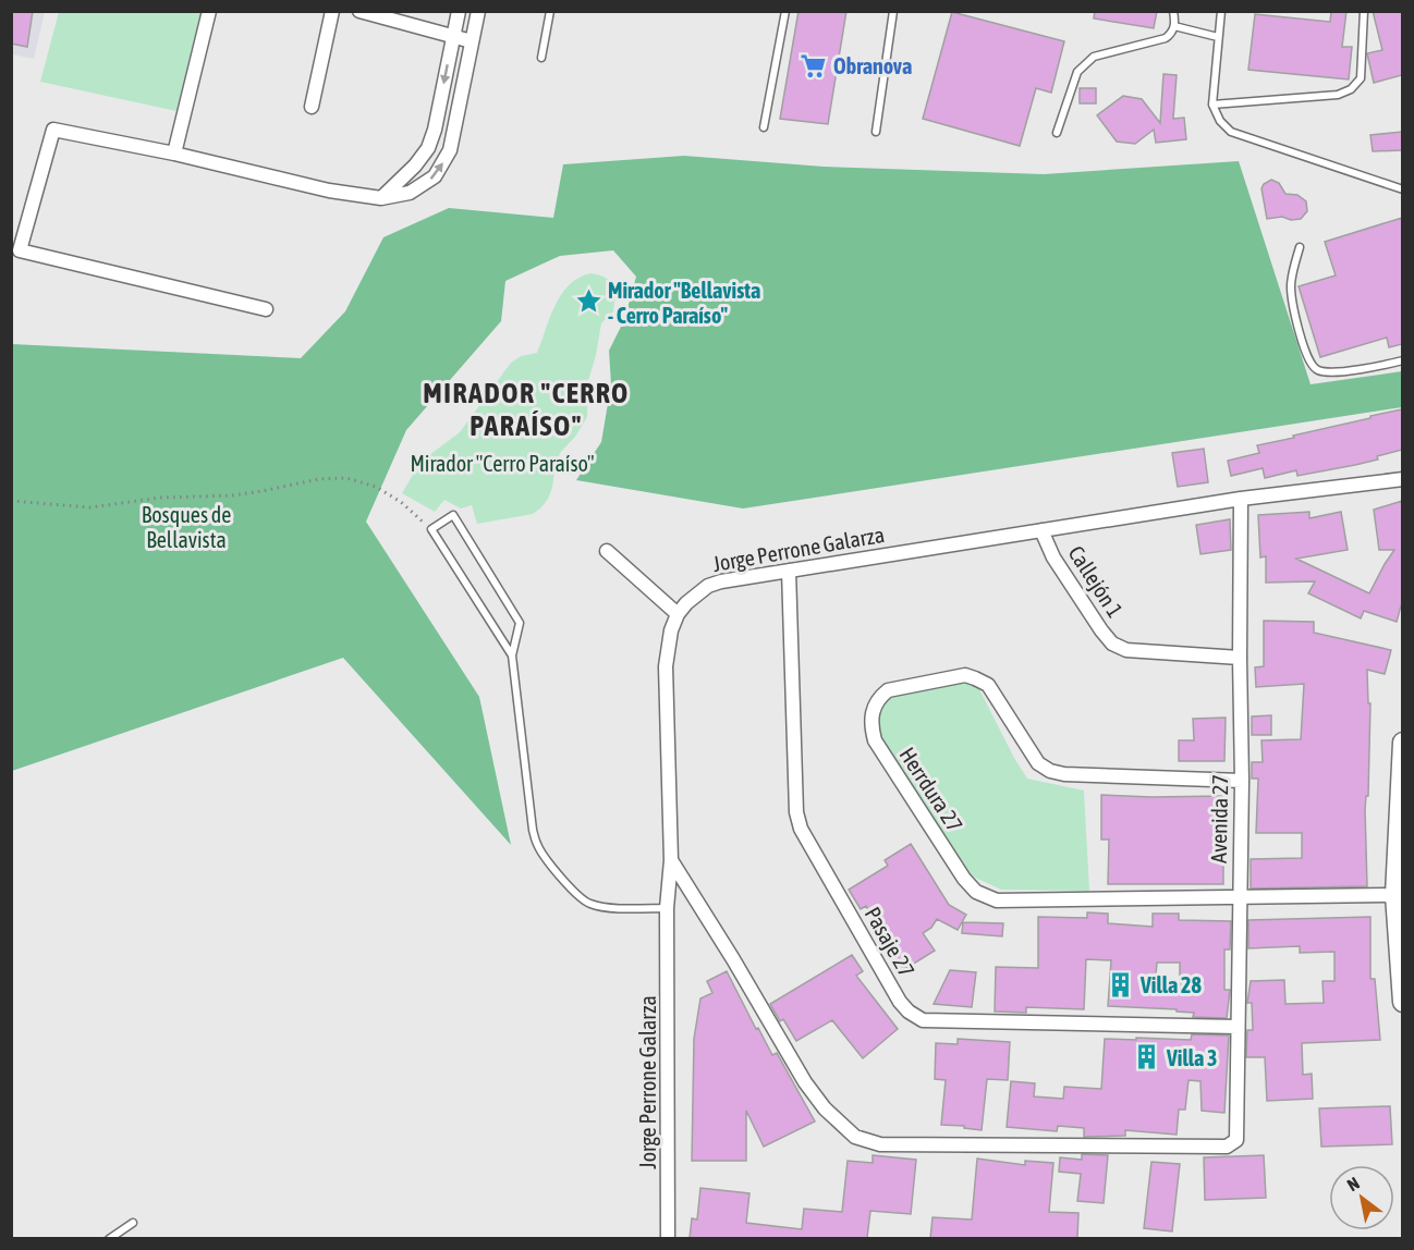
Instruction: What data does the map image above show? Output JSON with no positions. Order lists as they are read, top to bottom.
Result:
{
  "streets": {
    "street": [
      "Jorge Perrone Galarza",
      "Callejón 1",
      "Herrdura 27",
      "Avenida 27",
      "Pasaje 27"
    ]
  },
  "crossings": [
    ["Jorge Perrone Galarza", "Callejón 1"],
    ["Jorge Perrone Galarza", "Avenida 27"],
    ["Jorge Perrone Galarza", "Pasaje 27"],
    ["Callejón 1", "Avenida 27"],
    ["Herrdura 27", "Avenida 27"],
    ["Avenida 27", "Pasaje 27"]
  ],
  "districts": ["MIRADOR \"CERRO PARAÍSO\""],
  "parks": ["Mirador \"Cerro Paraíso\"", "Bosques de Bellavista"],
  "places": {
    "supermarket": ["Obranova"],
    "place": ["Mirador \"Bellavista - Cerro Paraíso\""],
    "building": ["Villa 28", "Villa 3"]
  },
  "north": "top left"
}
